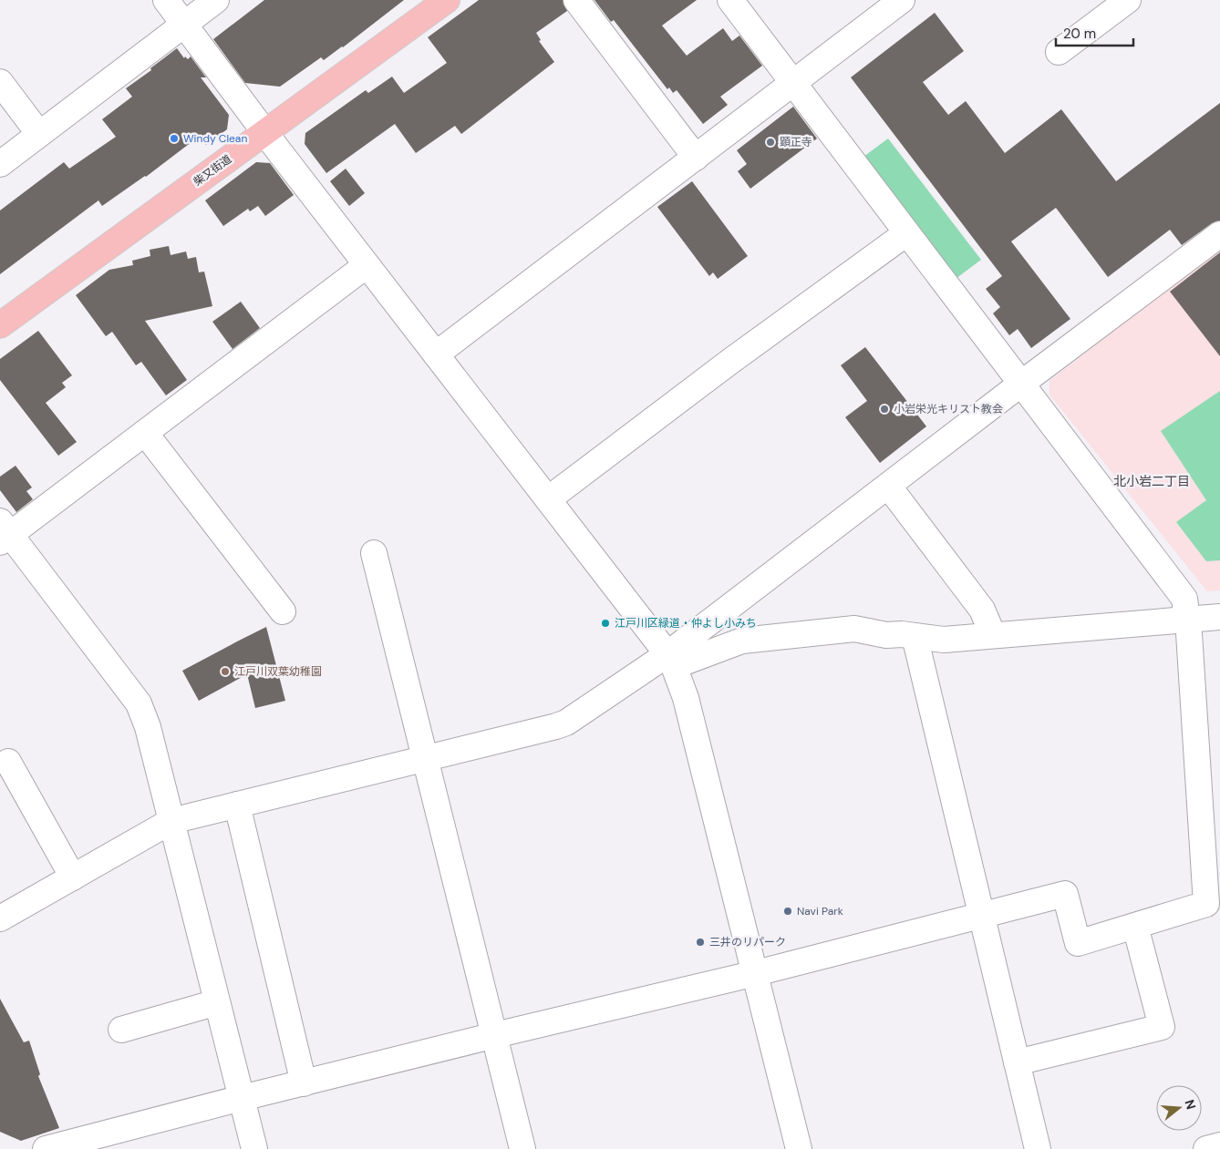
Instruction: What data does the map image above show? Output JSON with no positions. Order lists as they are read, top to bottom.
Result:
{
  "streets": {
    "main road": ["柴又街道"]
  },
  "districts": ["北小岩二丁目"],
  "places": [
    "Windy Clean",
    "顕正寺",
    "小岩栄光キリスト教会",
    "江戸川区緑道・仲よし小みち",
    "江戸川双葉幼稚園",
    "Navi Park",
    "三井のリパーク"
  ],
  "scale_bar": "20 m",
  "north": "right"
}
